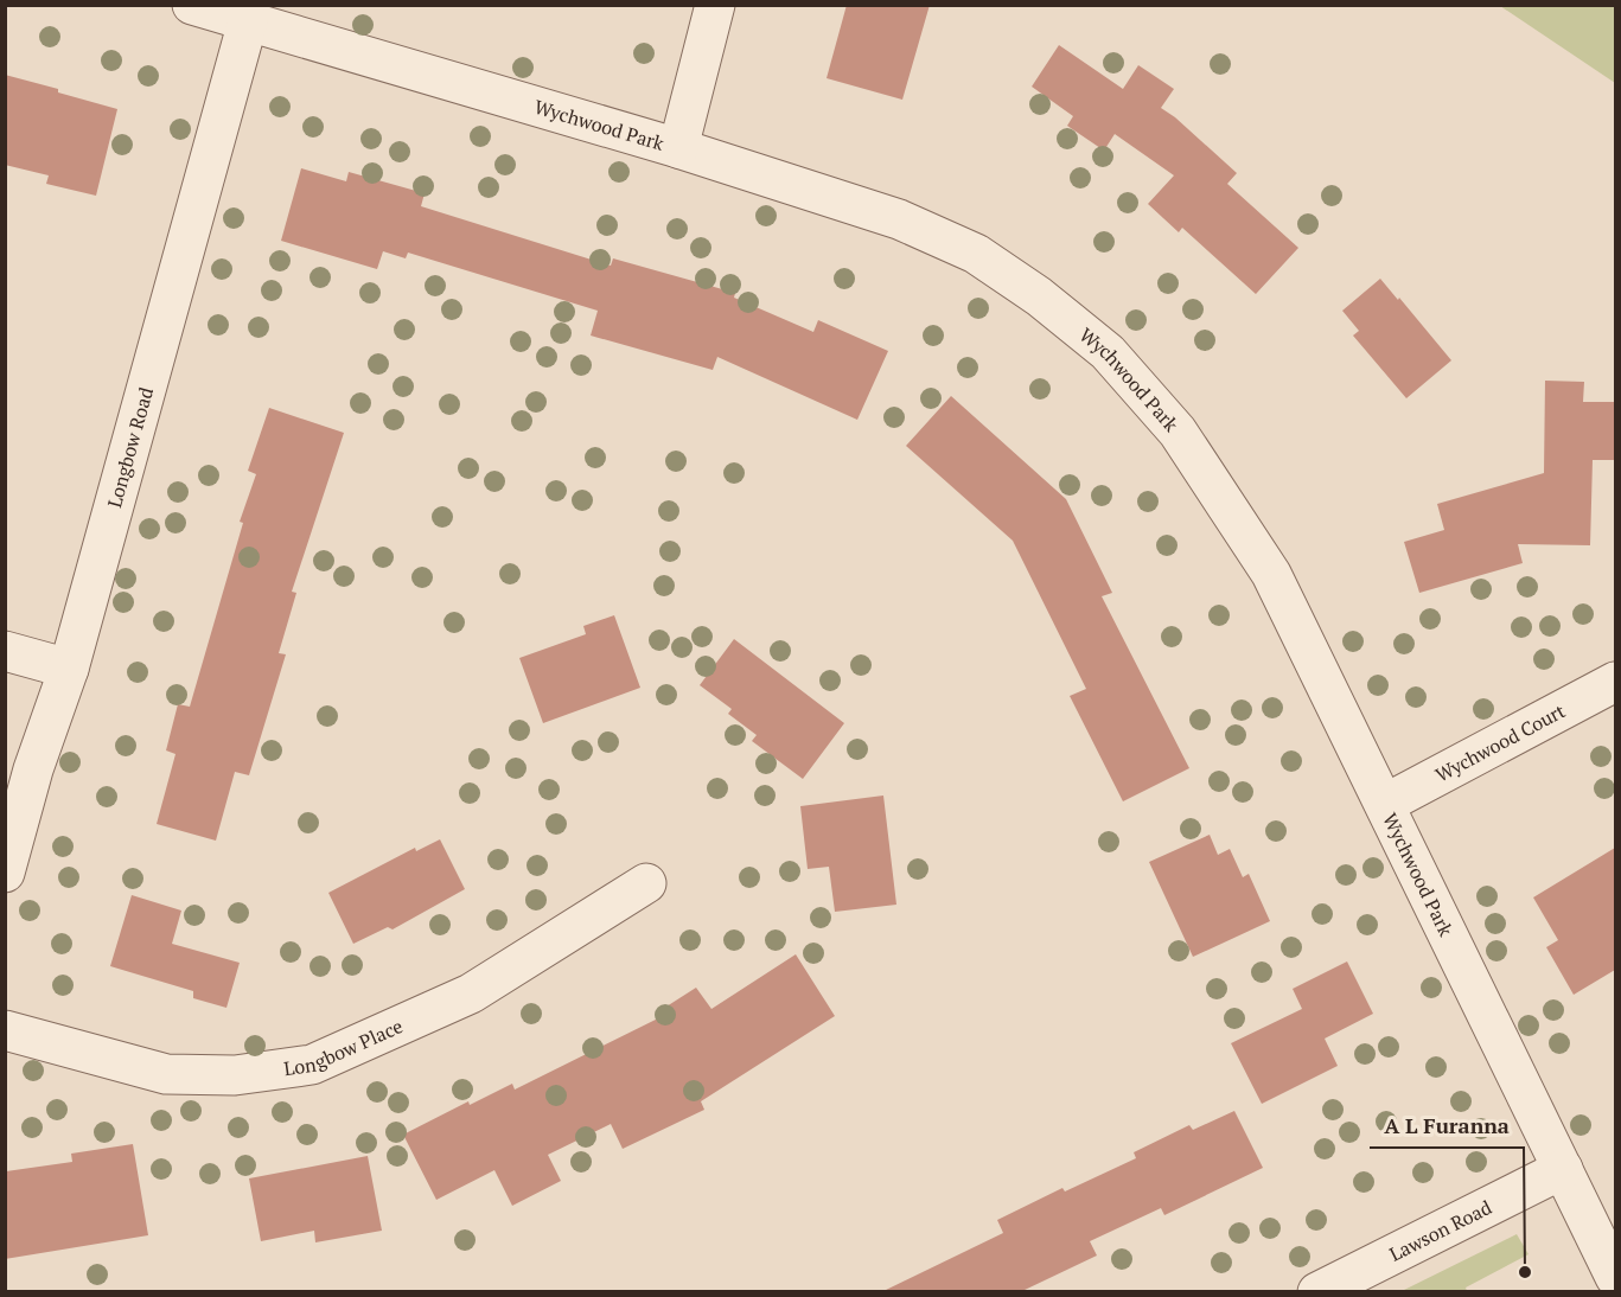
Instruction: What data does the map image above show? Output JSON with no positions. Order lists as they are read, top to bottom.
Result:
{
  "streets": {
    "street": [
      "Wychwood Park",
      "Longbow Road",
      "Wychwood Court",
      "Longbow Place",
      "Lawson Road"
    ]
  },
  "crossings": [
    ["Wychwood Park", "Longbow Road"],
    ["Wychwood Park", "Wychwood Court"],
    ["Wychwood Park", "Lawson Road"]
  ],
  "places": ["A L Furanna"]
}
